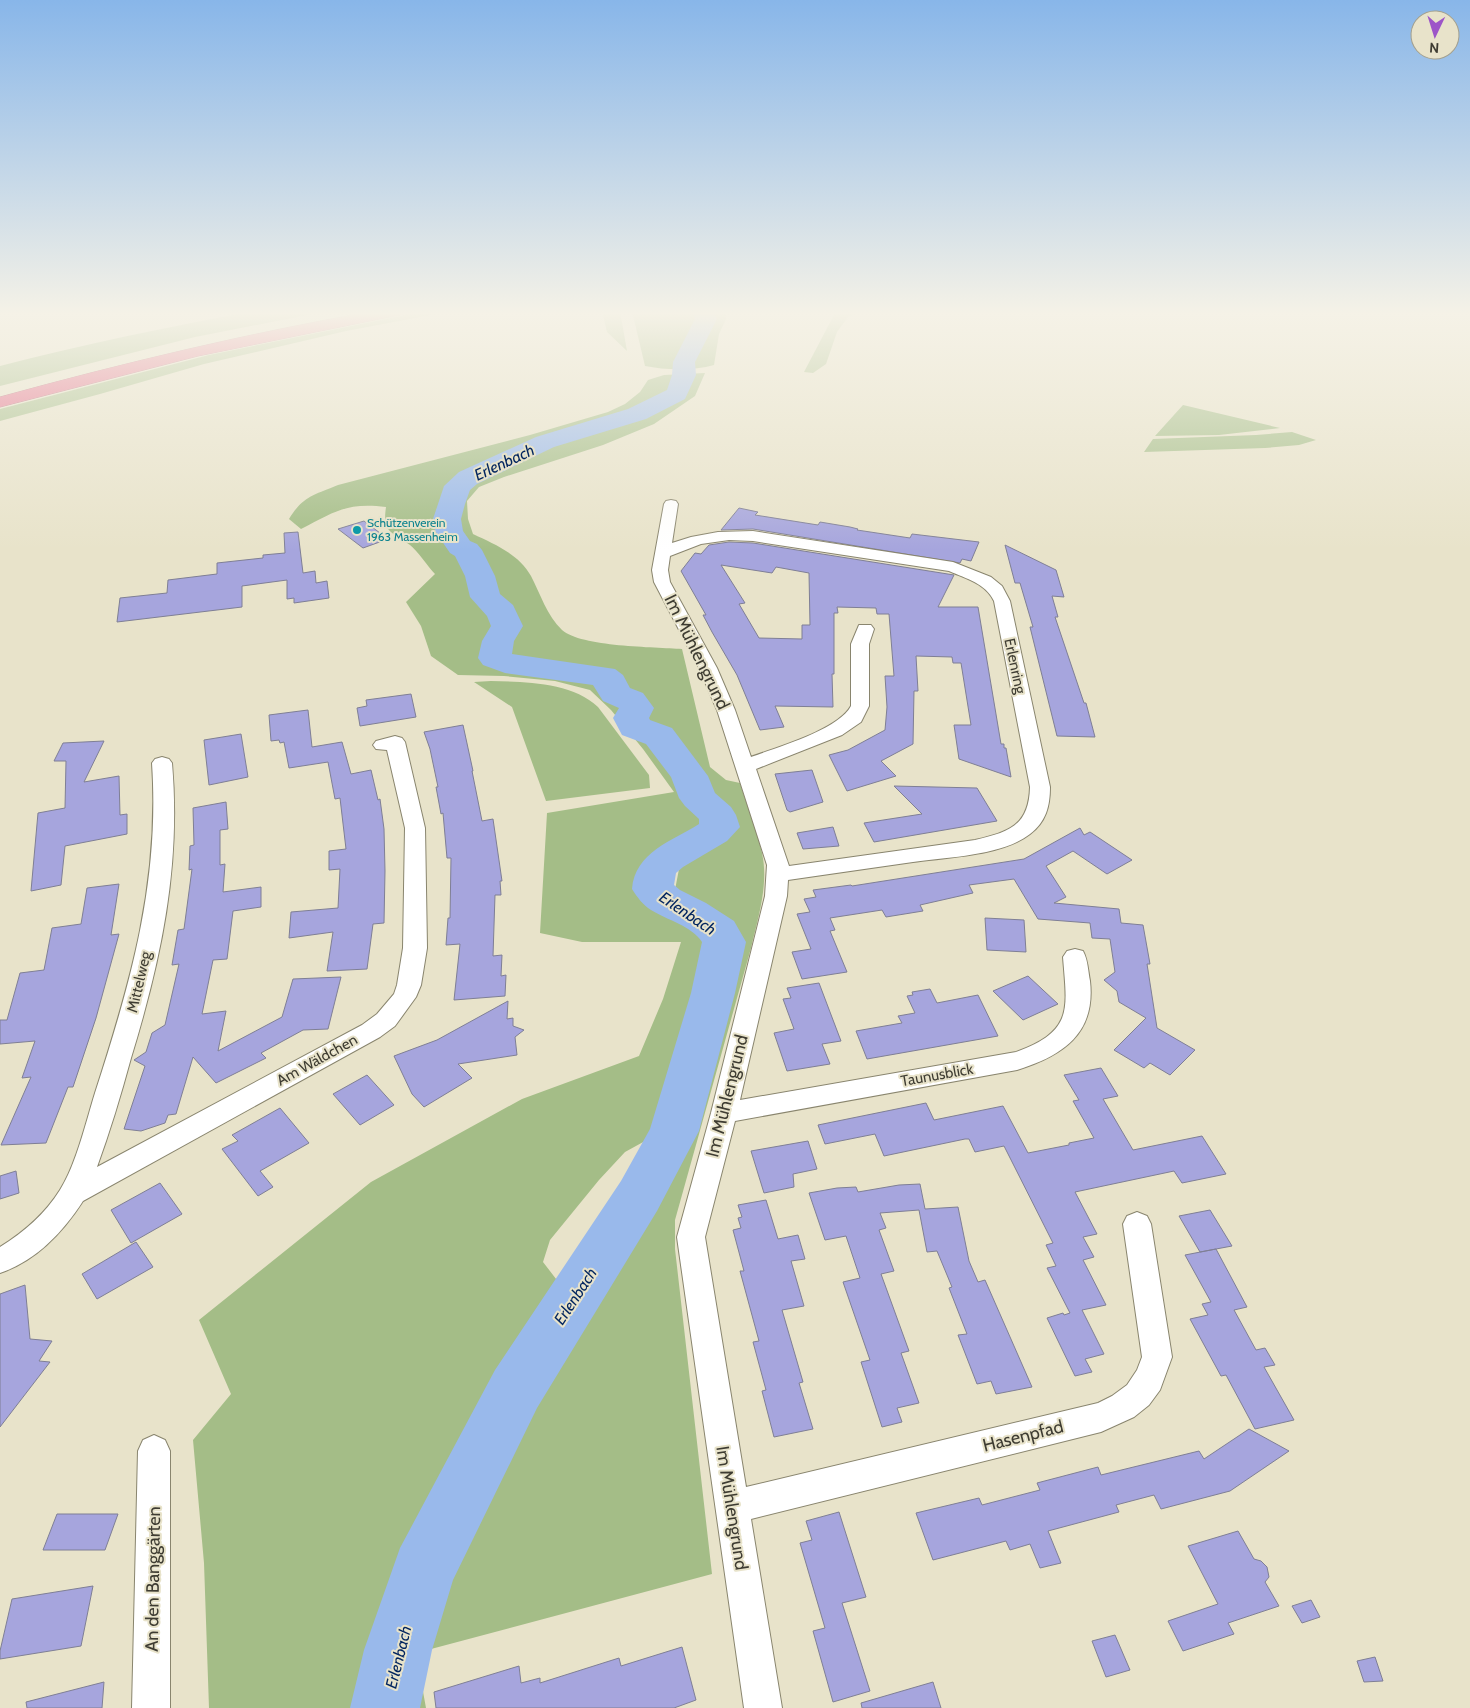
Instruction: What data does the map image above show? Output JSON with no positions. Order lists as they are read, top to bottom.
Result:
{
  "streets": {
    "street": [
      "Im Mühlengrund",
      "Erlenring",
      "Mittelweg",
      "Am Wäldchen",
      "Taunusblick",
      "Hasenpfad",
      "An den Banggärten"
    ]
  },
  "crossings": [
    ["Im Mühlengrund", "Erlenring"],
    ["Im Mühlengrund", "Taunusblick"],
    ["Im Mühlengrund", "Hasenpfad"],
    ["Mittelweg", "Am Wäldchen"]
  ],
  "water": ["Erlenbach"],
  "places": ["Schützenverein 1963 Massenheim"],
  "north": "bottom"
}
